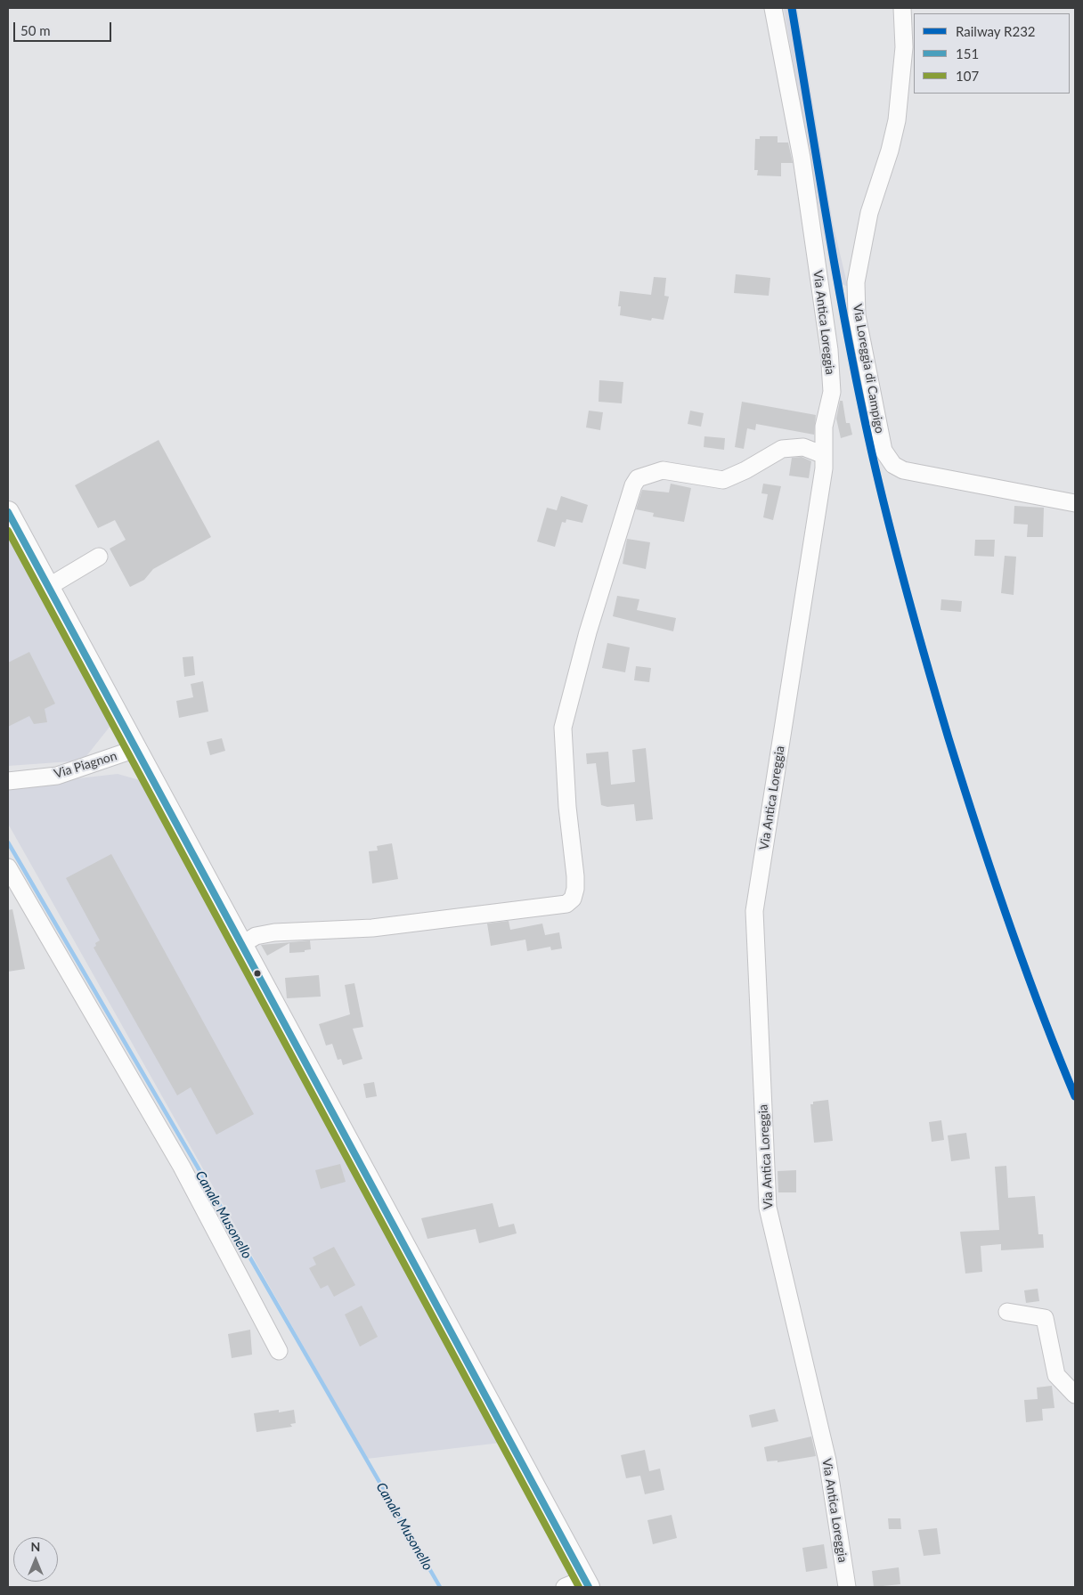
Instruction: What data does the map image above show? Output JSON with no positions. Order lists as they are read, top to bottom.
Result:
{
  "streets": {
    "street": ["Via Antica Loreggia", "Via Loreggia di Campigo", "Via Piagnon"]
  },
  "water": ["Canale Musonello"],
  "lines": ["rail line R232", "transit line 151", "transit line 107"],
  "legend": ["Railway R232", "151", "107"],
  "scale_bar": "50 m",
  "north": "top"
}
